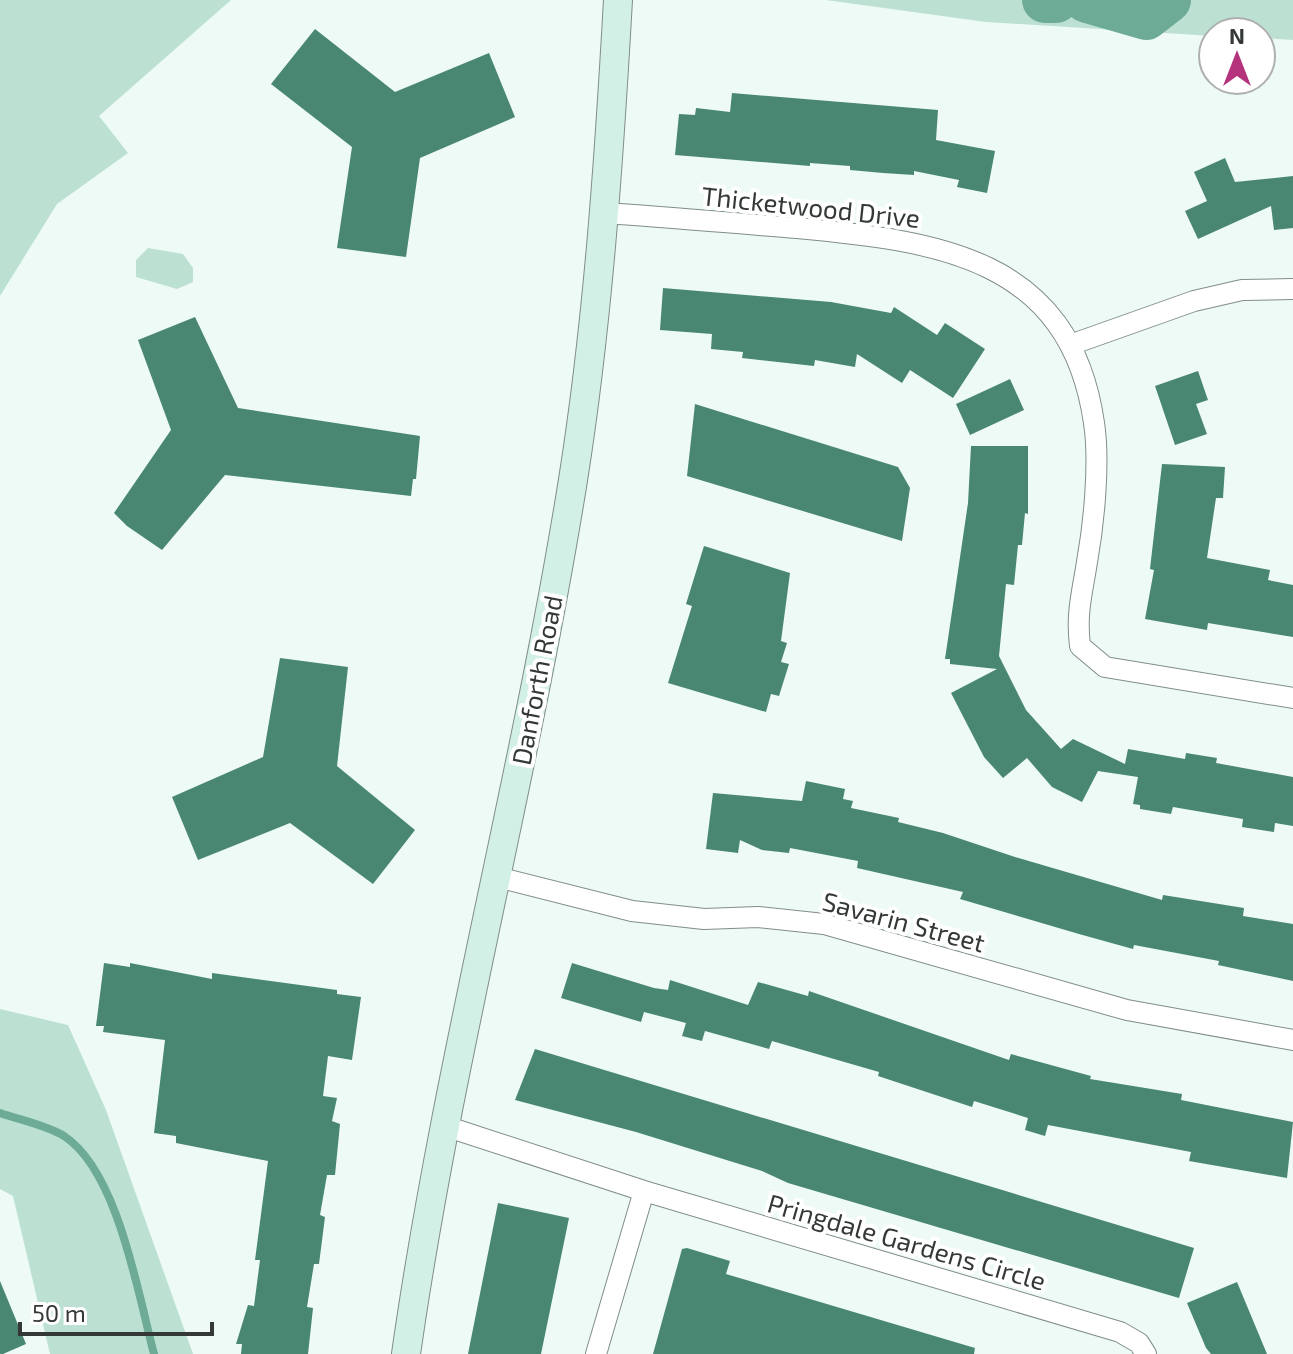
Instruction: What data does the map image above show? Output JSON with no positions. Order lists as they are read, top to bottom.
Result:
{
  "streets": {
    "main road": ["Danforth Road"],
    "street": ["Thicketwood Drive", "Savarin Street", "Pringdale Gardens Circle"]
  },
  "crossings": [
    ["Thicketwood Drive", "Danforth Road"],
    ["Danforth Road", "Savarin Street"],
    ["Danforth Road", "Pringdale Gardens Circle"]
  ],
  "scale_bar": "50 m",
  "north": "top"
}
